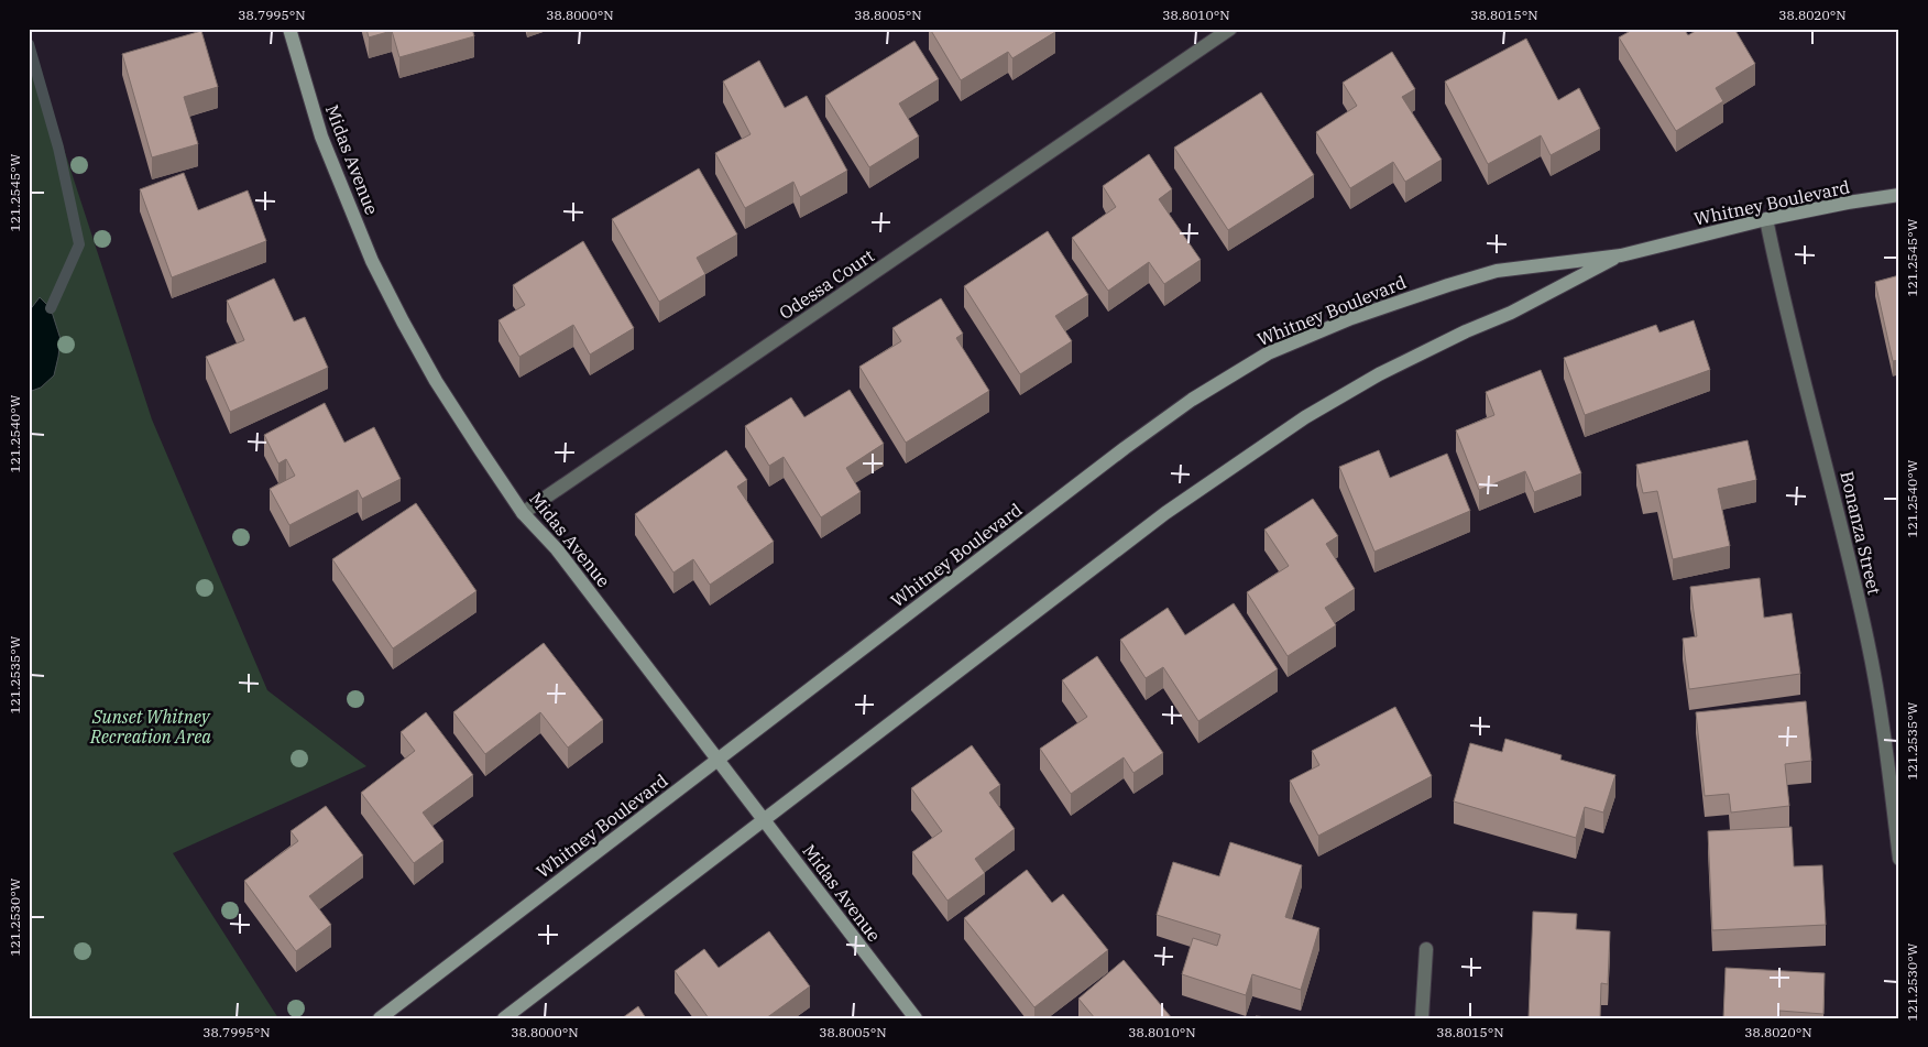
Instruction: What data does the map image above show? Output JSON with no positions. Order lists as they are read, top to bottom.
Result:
{
  "streets": {
    "street": [
      "Midas Avenue",
      "Whitney Boulevard",
      "Odessa Court",
      "Bonanza Street"
    ]
  },
  "crossings": [
    ["Midas Avenue", "Whitney Boulevard"],
    ["Midas Avenue", "Odessa Court"],
    ["Whitney Boulevard", "Bonanza Street"]
  ],
  "parks": ["Sunset Whitney Recreation Area"],
  "coordinates": [
    "38.7995°N",
    "38.8000°N",
    "38.8005°N",
    "38.8010°N",
    "38.8015°N",
    "38.8020°N",
    "121.2545°W",
    "121.2540°W",
    "121.2535°W",
    "121.2530°W"
  ]
}
